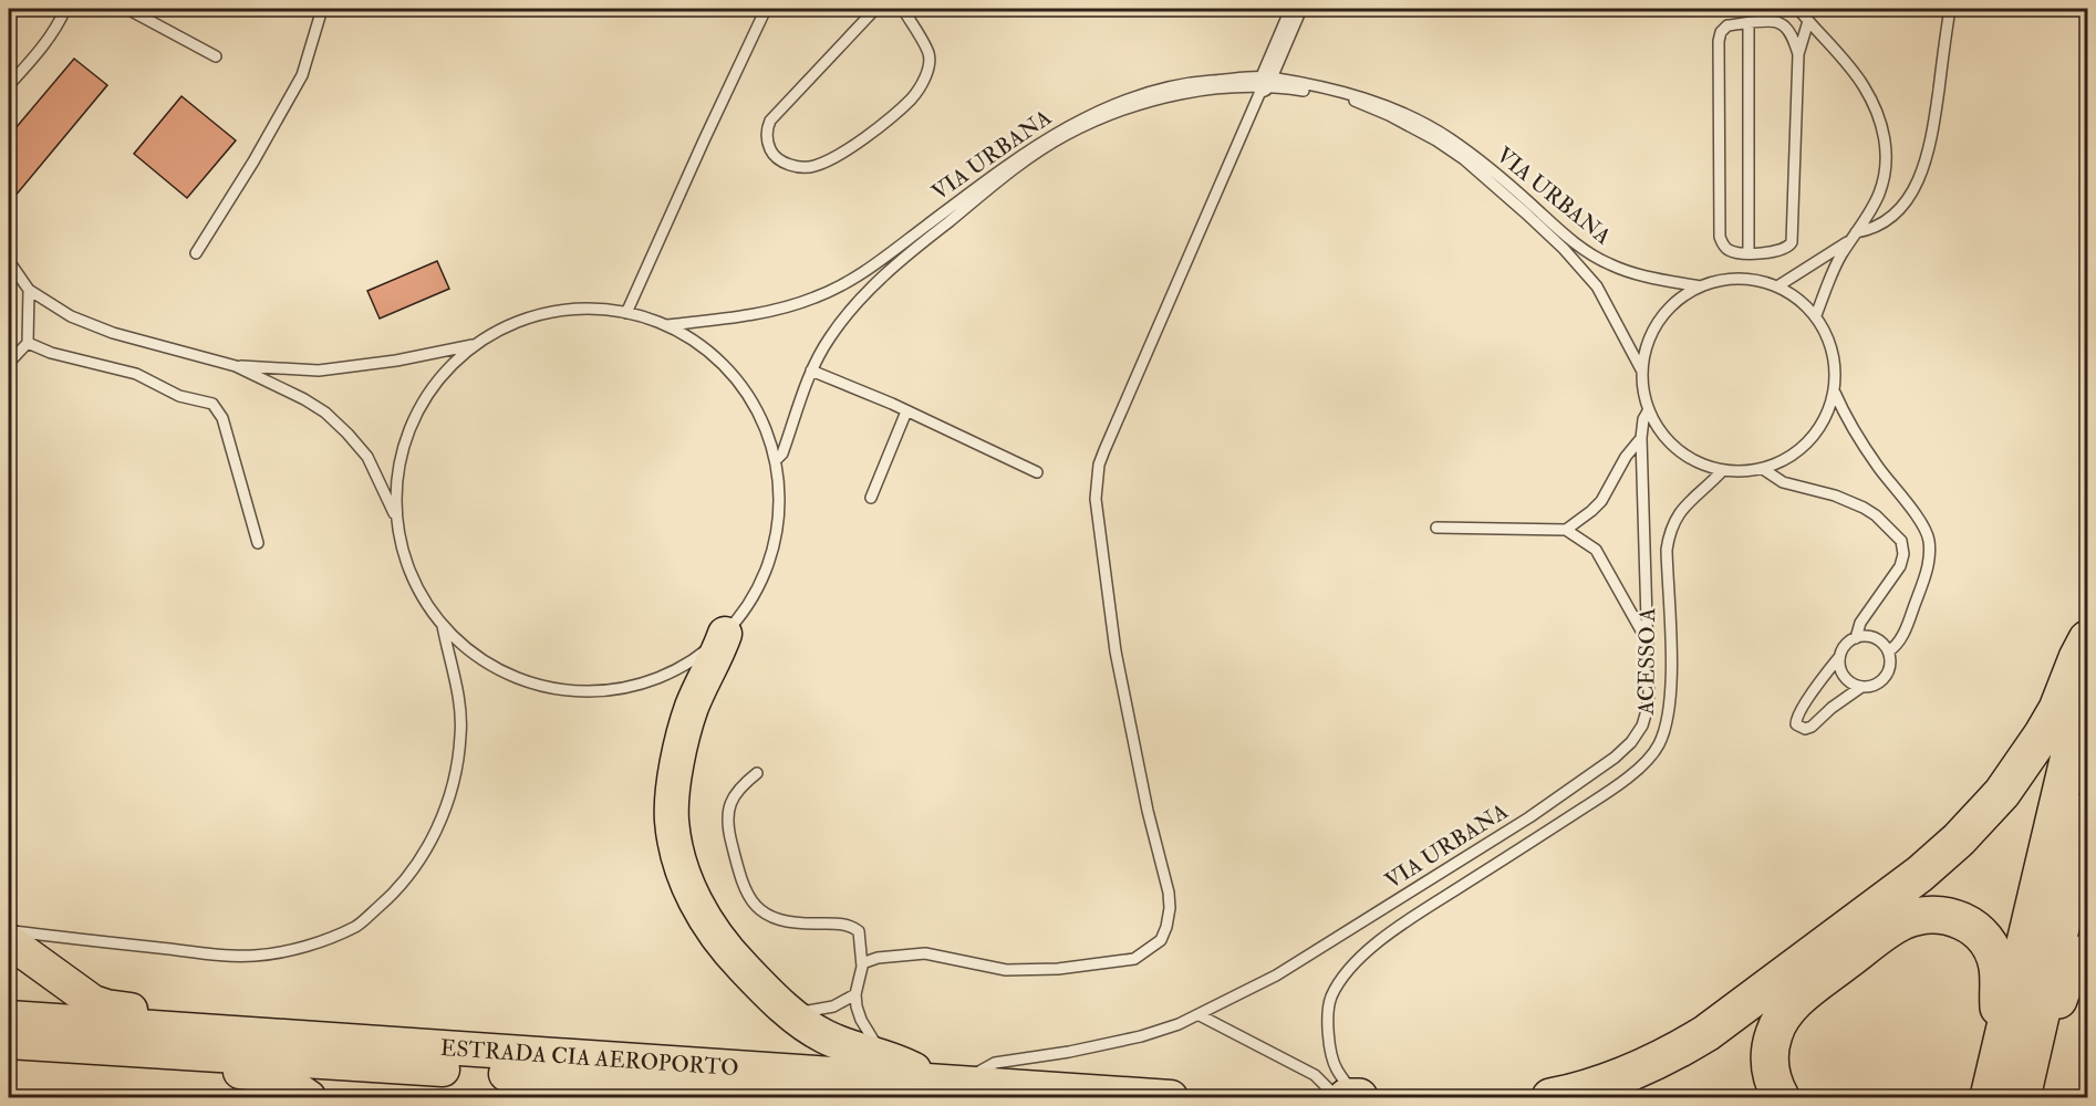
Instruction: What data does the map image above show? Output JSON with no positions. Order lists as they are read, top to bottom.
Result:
{
  "streets": {
    "highway": ["ESTRADA CIA AEROPORTO"],
    "lane": ["VIA URBANA", "ACESSO A"]
  },
  "crossings": [
    ["VIA URBANA", "ACESSO A"],
    ["VIA URBANA", "ESTRADA CIA AEROPORTO"]
  ]
}
